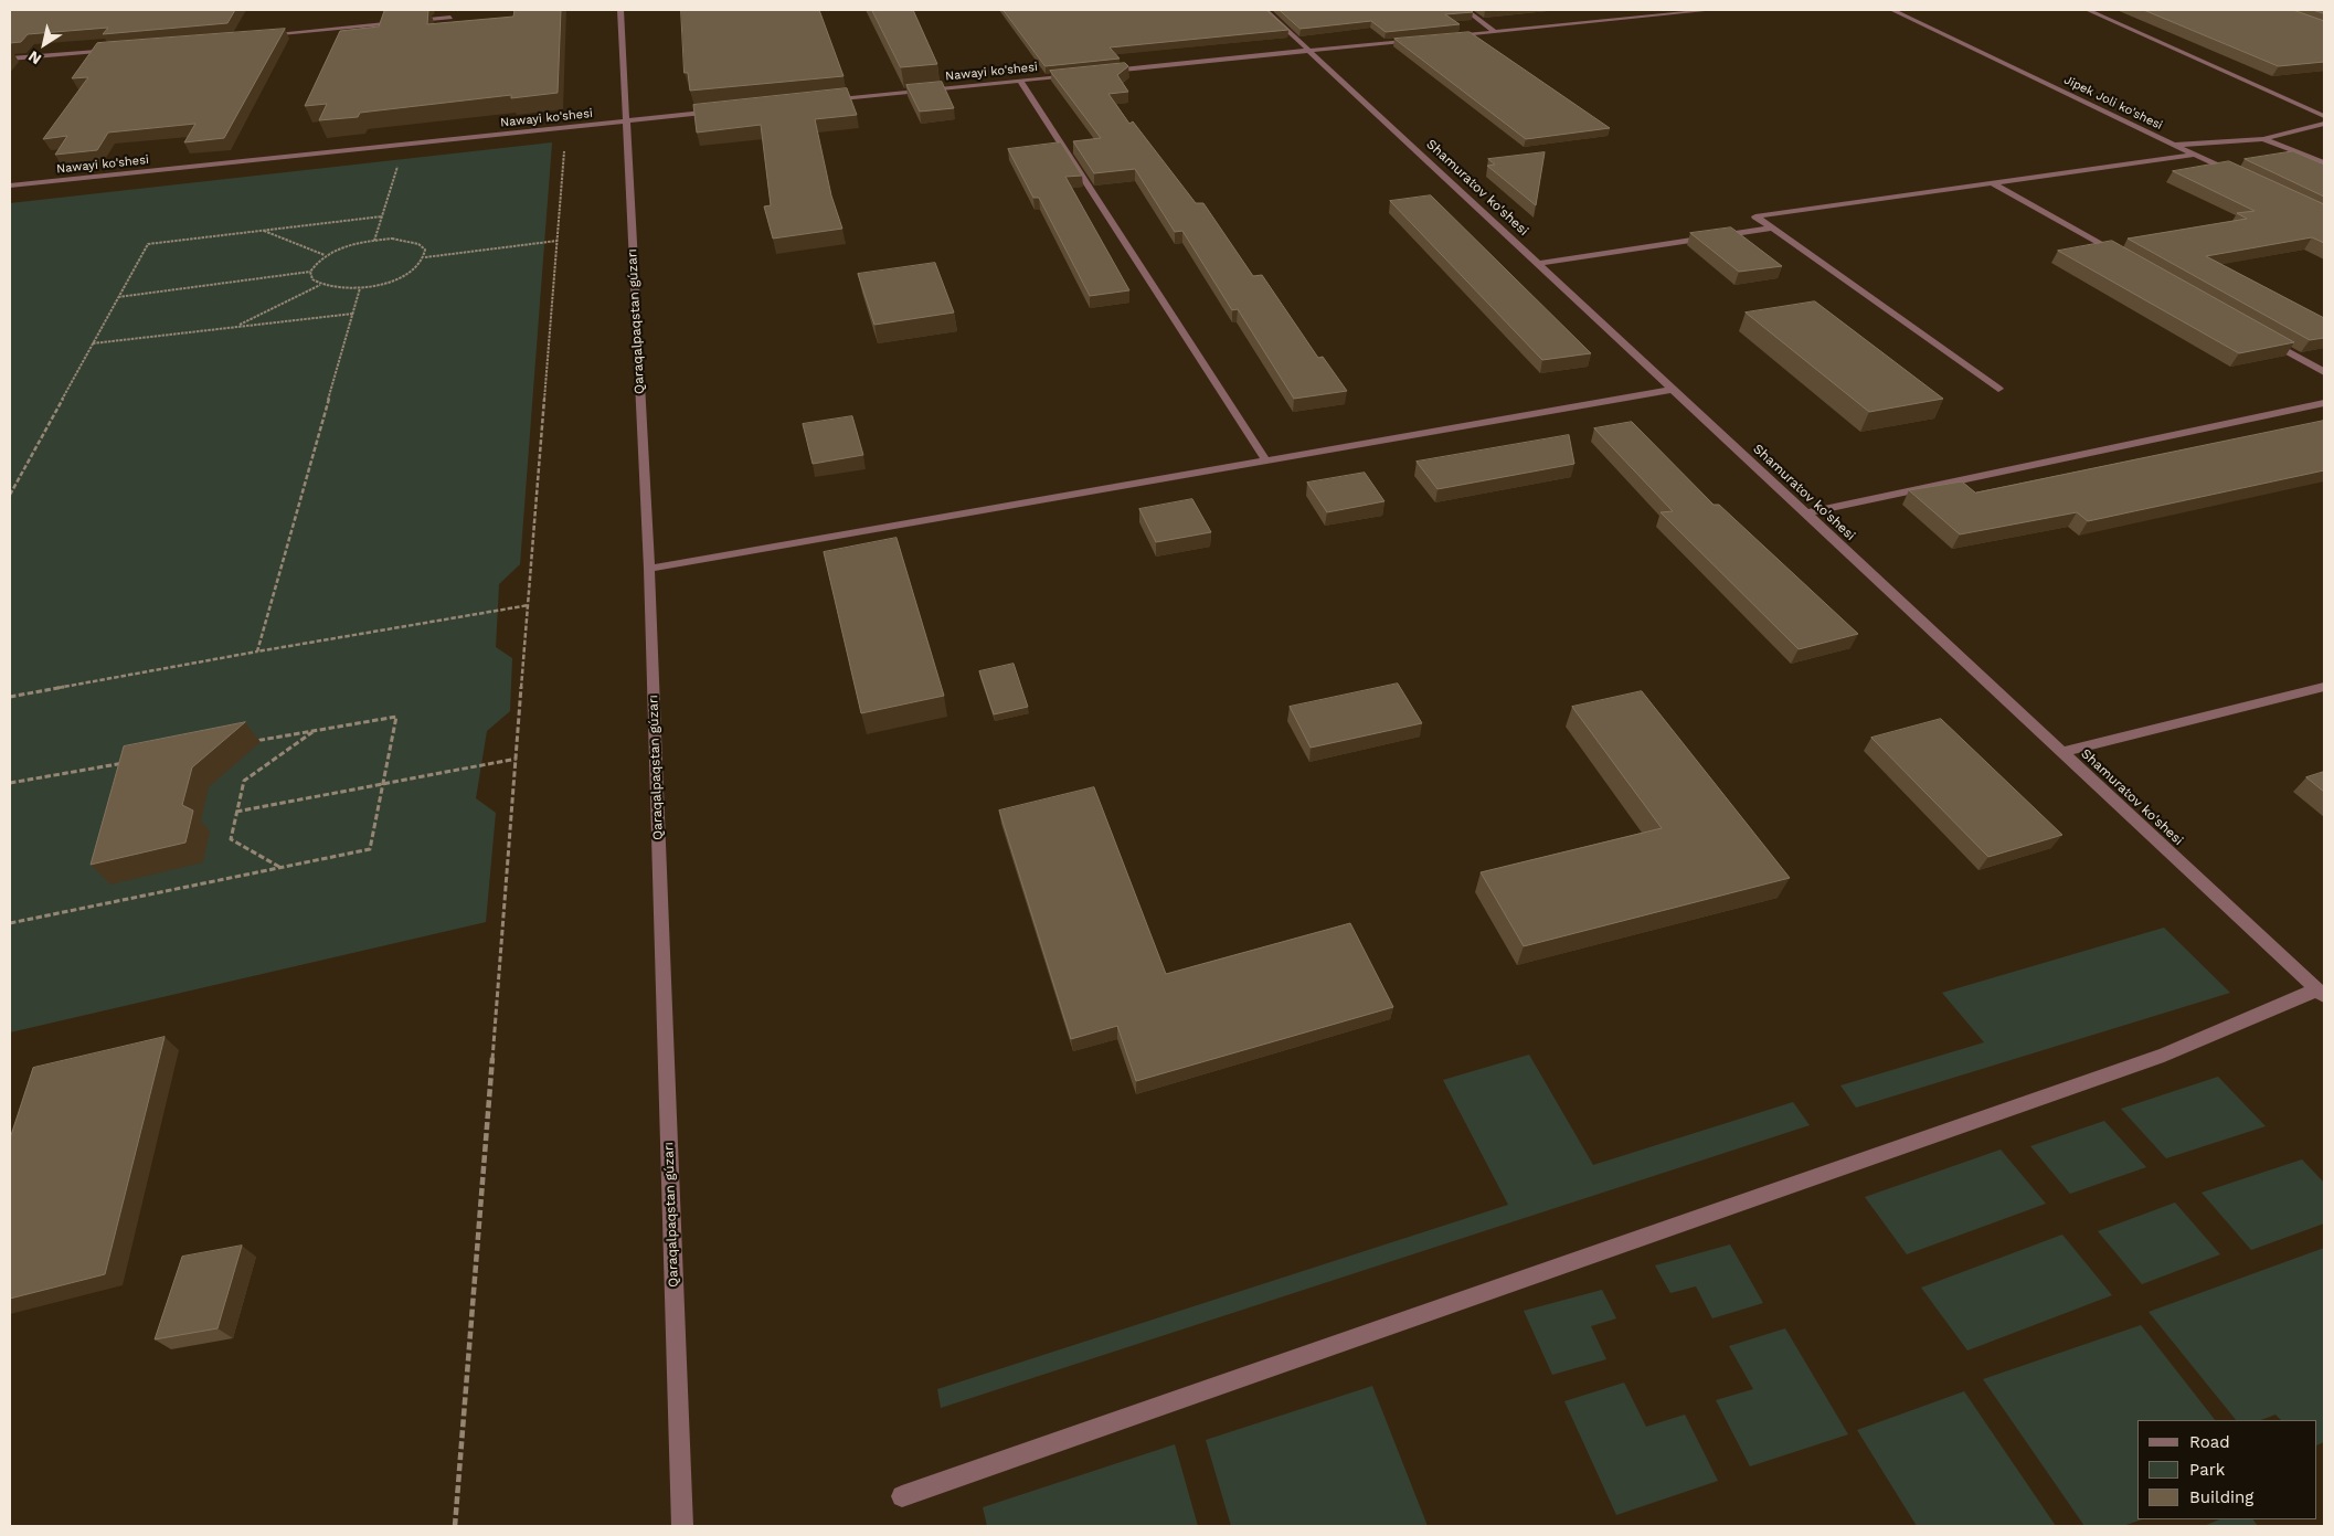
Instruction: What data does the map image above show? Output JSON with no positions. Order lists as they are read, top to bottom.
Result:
{
  "streets": {
    "street": [
      "Nawayi ko'shesi",
      "Jipek Joli ko'shesi",
      "Shamuratov ko'shesi",
      "Qaraqalpaqstan gúzarı"
    ]
  },
  "crossings": [
    ["Nawayi ko'shesi", "Qaraqalpaqstan gúzarı"]
  ],
  "legend": ["Road", "Park", "Building"],
  "north": "bottom left"
}
